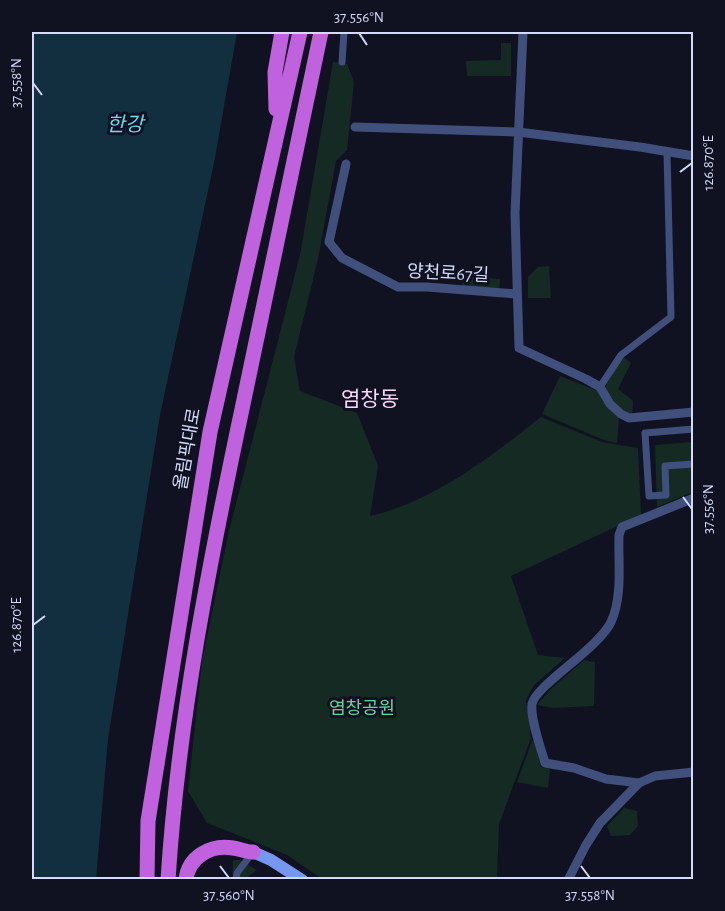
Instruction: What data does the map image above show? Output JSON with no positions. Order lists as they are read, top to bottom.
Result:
{
  "streets": {
    "highway": ["올림픽대로"],
    "street": ["양천로67길"]
  },
  "districts": ["염창동"],
  "water": ["한강"],
  "parks": ["염창공원"],
  "coordinates": [
    "37.556°N",
    "37.558°N",
    "126.870°E",
    "37.560°N"
  ]
}
